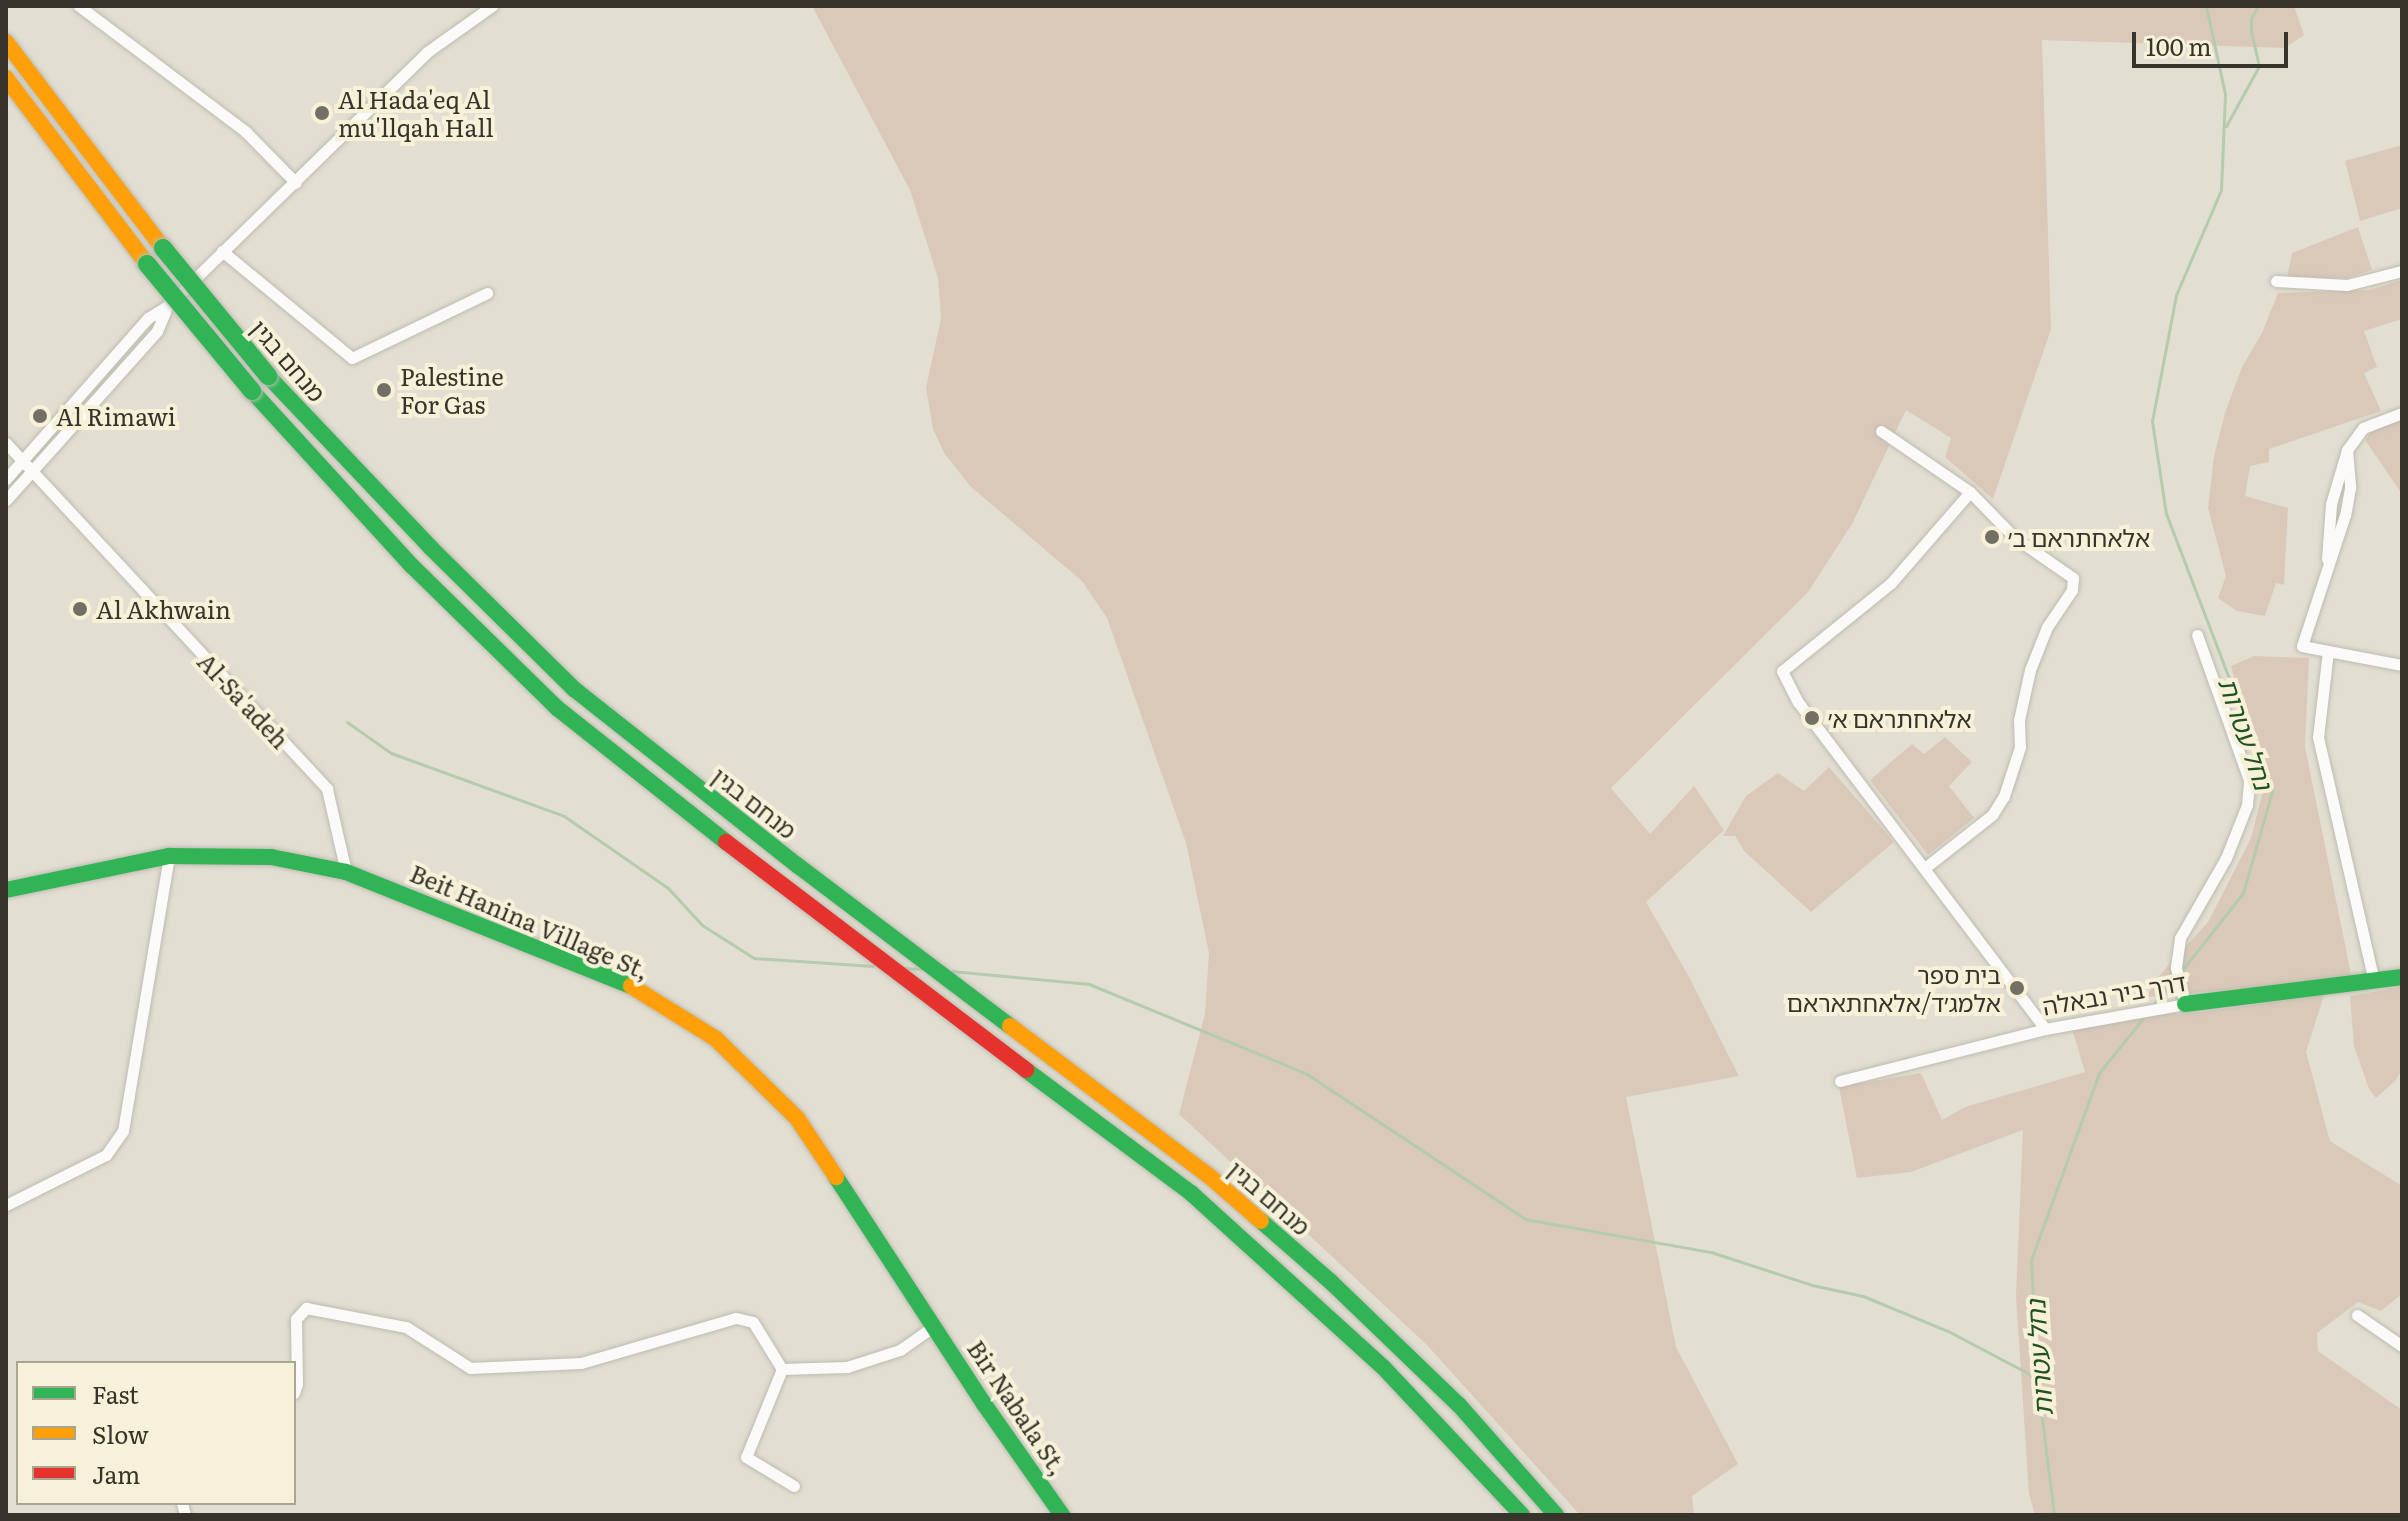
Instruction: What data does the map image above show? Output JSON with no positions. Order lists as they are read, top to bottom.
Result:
{
  "streets": {
    "main road": [
      "מנחם בגין",
      "Beit Hanina Village St,",
      "דרך ביר נבאלה",
      "Bir Nabala St,"
    ],
    "street": ["Al-Sa'adeh"]
  },
  "crossings": [
    ["Al-Sa'adeh", "Beit Hanina Village St,"],
    ["Beit Hanina Village St,", "Bir Nabala St,"]
  ],
  "water": ["נחל עטרות"],
  "places": [
    "Al Hada'eq Al mu'llqah Hall",
    "Palestine For Gas",
    "Al Rimawi",
    "אלאחתראם ב׳",
    "Al Akhwain",
    "אלאחתראם א׳",
    "בית ספר אלמג׳ד/אלאחתאראם"
  ],
  "legend": ["Fast", "Slow", "Jam"],
  "scale_bar": "100 m"
}
